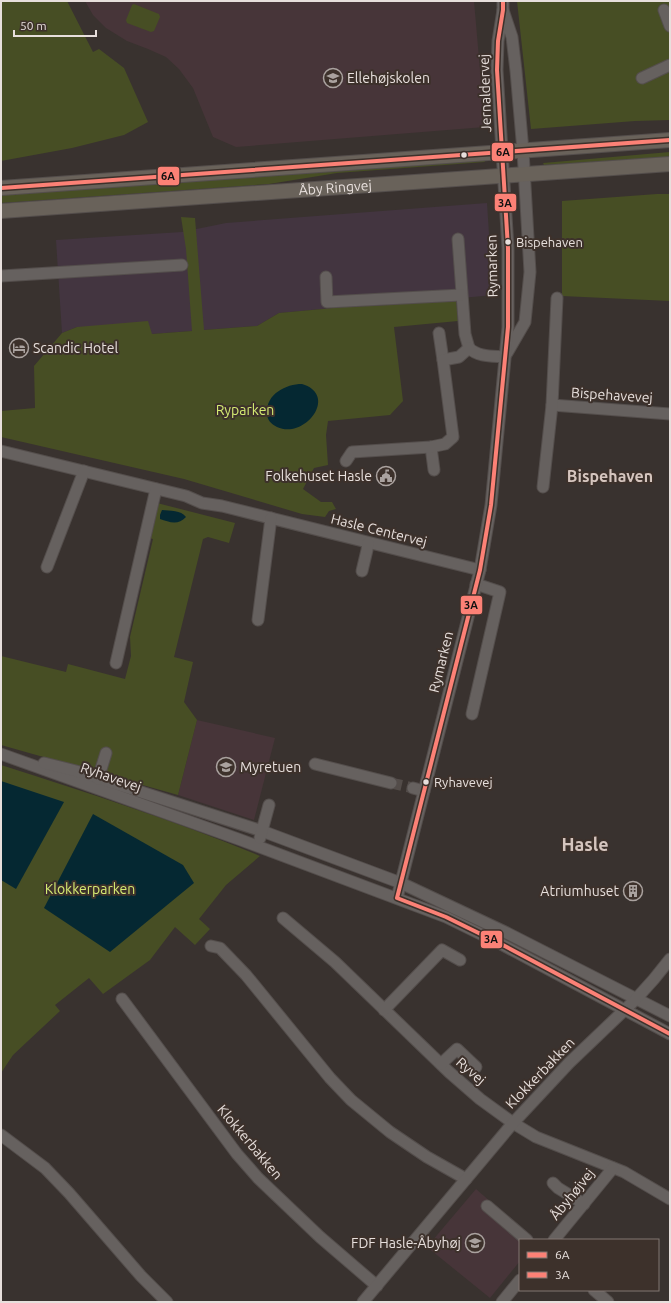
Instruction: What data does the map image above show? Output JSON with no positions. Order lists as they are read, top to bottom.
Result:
{
  "streets": {
    "main road": ["Åby Ringvej"],
    "street": [
      "Jernaldervej",
      "Rymarken",
      "Bispehavevej",
      "Hasle Centervej",
      "Ryhavevej",
      "Ryvej",
      "Klokkerbakken",
      "Åbyhøjvej"
    ]
  },
  "crossings": [
    ["Jernaldervej", "Åby Ringvej"],
    ["Jernaldervej", "Rymarken"],
    ["Åby Ringvej", "Rymarken"],
    ["Rymarken", "Hasle Centervej"],
    ["Rymarken", "Ryhavevej"],
    ["Ryhavevej", "Klokkerbakken"],
    ["Ryvej", "Klokkerbakken"],
    ["Ryvej", "Åbyhøjvej"]
  ],
  "districts": ["Bispehaven", "Hasle"],
  "parks": ["Ryparken", "Klokkerparken"],
  "places": {
    "school or university": ["Ellehøjskolen", "Myretuen", "FDF Hasle-Åbyhøj"],
    "other": ["Bispehaven", "Ryhavevej"],
    "hotel": ["Scandic Hotel"],
    "public building": ["Folkehuset Hasle"],
    "building": ["Atriumhuset"]
  },
  "lines": ["transit line 3A", "transit line 6A"],
  "legend": ["6A", "3A"],
  "scale_bar": "50 m"
}
